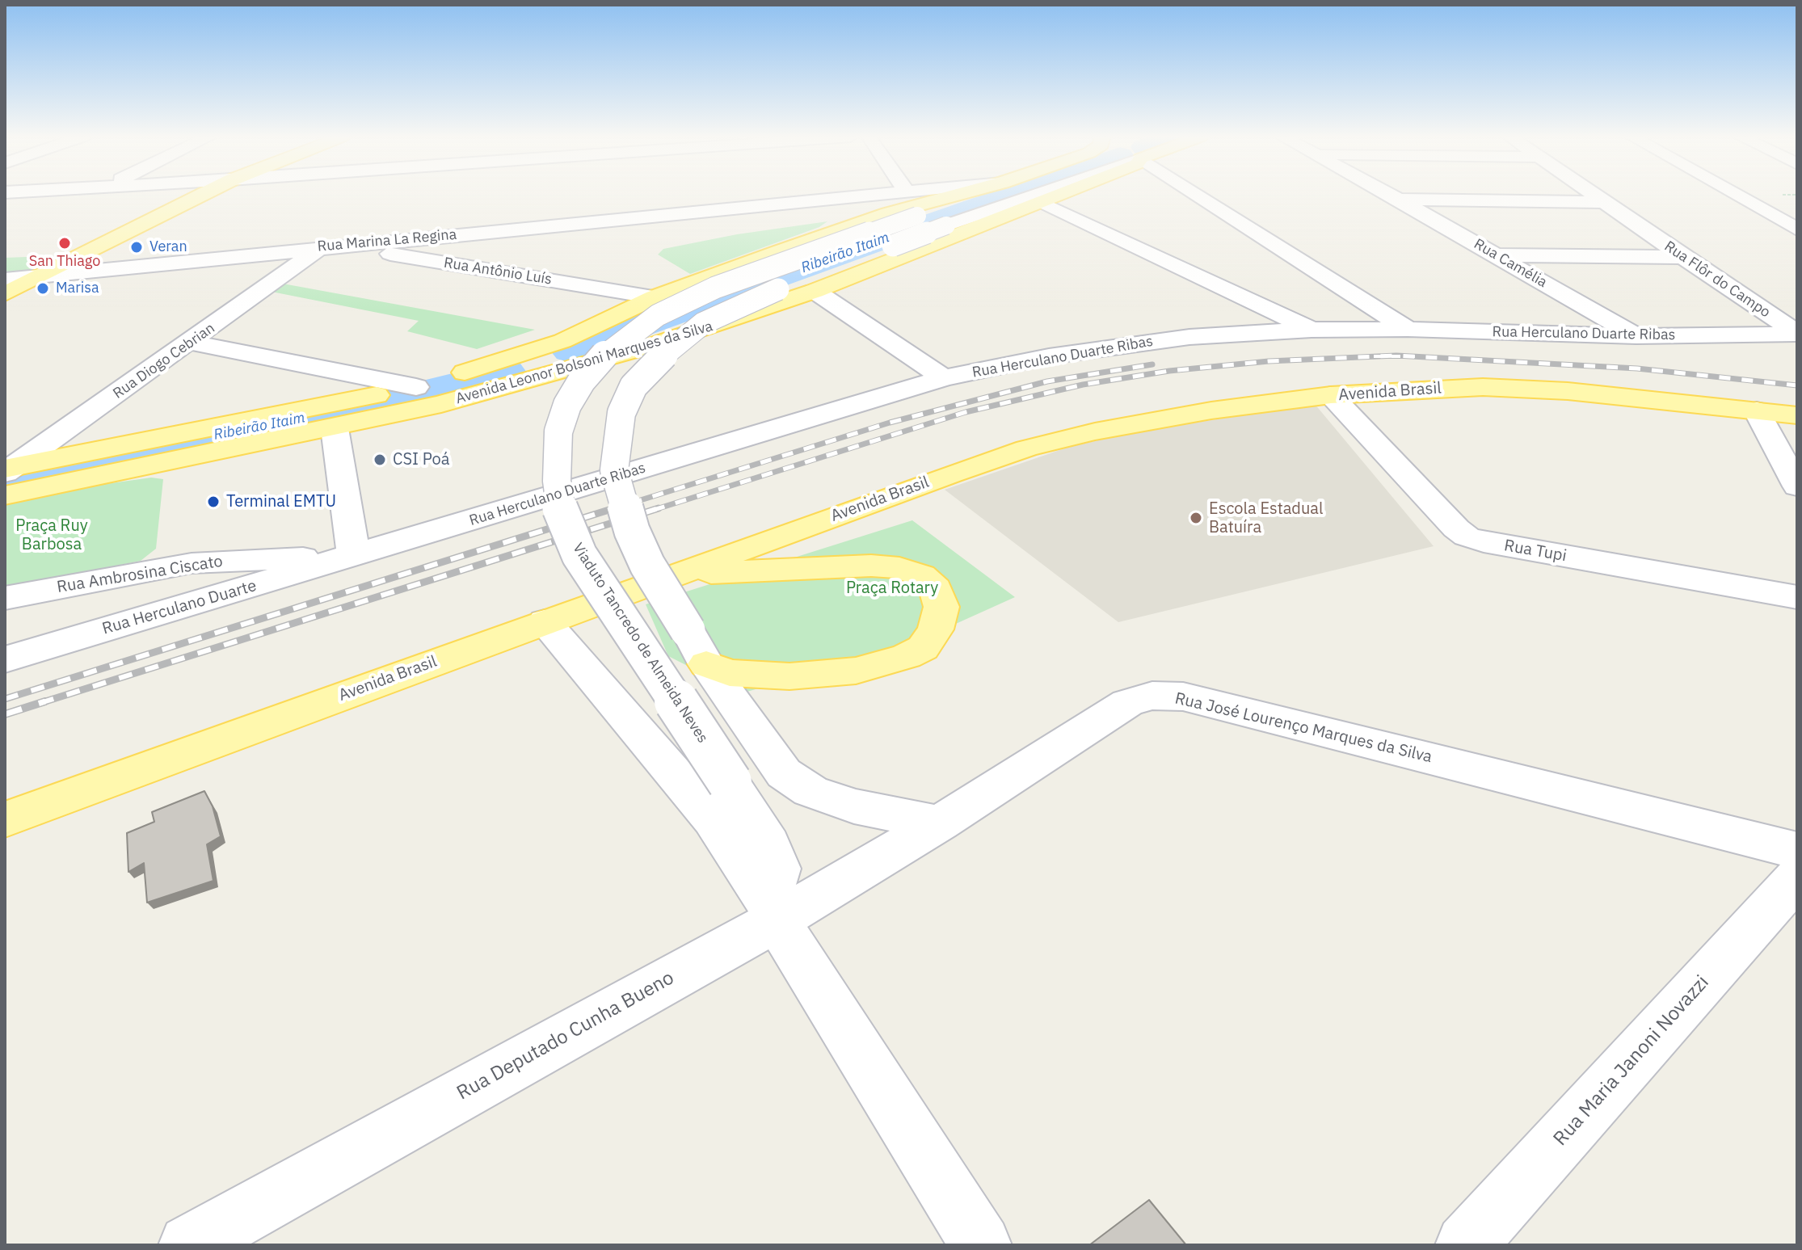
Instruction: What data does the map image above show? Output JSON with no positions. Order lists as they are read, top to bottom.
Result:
{
  "streets": {
    "main road": ["Avenida Leonor Bolsoni Marques da Silva", "Avenida Brasil"],
    "street": [
      "Rua Marina La Regina",
      "Rua Camélia",
      "Rua Antônio Luís",
      "Rua Flôr do Campo",
      "Rua Herculano Duarte Ribas",
      "Rua Diogo Cebrian",
      "Rua Tupi",
      "Rua Ambrosina Ciscato",
      "Rua Herculano Duarte",
      "Viaduto Tancredo de Almeida Neves",
      "Rua José Lourenço Marques da Silva",
      "Rua Deputado Cunha Bueno",
      "Rua Maria Janoni Novazzi"
    ]
  },
  "crossings": [
    ["Rua Marina La Regina", "Rua Antônio Luís"],
    ["Rua Marina La Regina", "Rua Diogo Cebrian"],
    ["Rua Marina La Regina", "Avenida Leonor Bolsoni Marques da Silva"],
    ["Rua Marina La Regina", "Viaduto Tancredo de Almeida Neves"],
    ["Rua Camélia", "Rua Herculano Duarte Ribas"],
    ["Rua Antônio Luís", "Rua Diogo Cebrian"],
    ["Rua Antônio Luís", "Avenida Leonor Bolsoni Marques da Silva"],
    ["Rua Flôr do Campo", "Rua Herculano Duarte Ribas"],
    ["Rua Herculano Duarte Ribas", "Rua Ambrosina Ciscato"],
    ["Rua Herculano Duarte Ribas", "Rua Herculano Duarte"],
    ["Rua Diogo Cebrian", "Avenida Leonor Bolsoni Marques da Silva"],
    ["Avenida Leonor Bolsoni Marques da Silva", "Viaduto Tancredo de Almeida Neves"],
    ["Avenida Brasil", "Rua Tupi"],
    ["Rua Ambrosina Ciscato", "Rua Herculano Duarte"],
    ["Viaduto Tancredo de Almeida Neves", "Rua Deputado Cunha Bueno"],
    ["Rua José Lourenço Marques da Silva", "Rua Deputado Cunha Bueno"]
  ],
  "water": ["Ribeirão Itaim"],
  "parks": ["Praça Ruy Barbosa", "Praça Rotary"],
  "places": [
    "San Thiago",
    "Veran",
    "Marisa",
    "CSI Poá",
    "Terminal EMTU",
    "Escola Estadual Batuíra"
  ]
}
